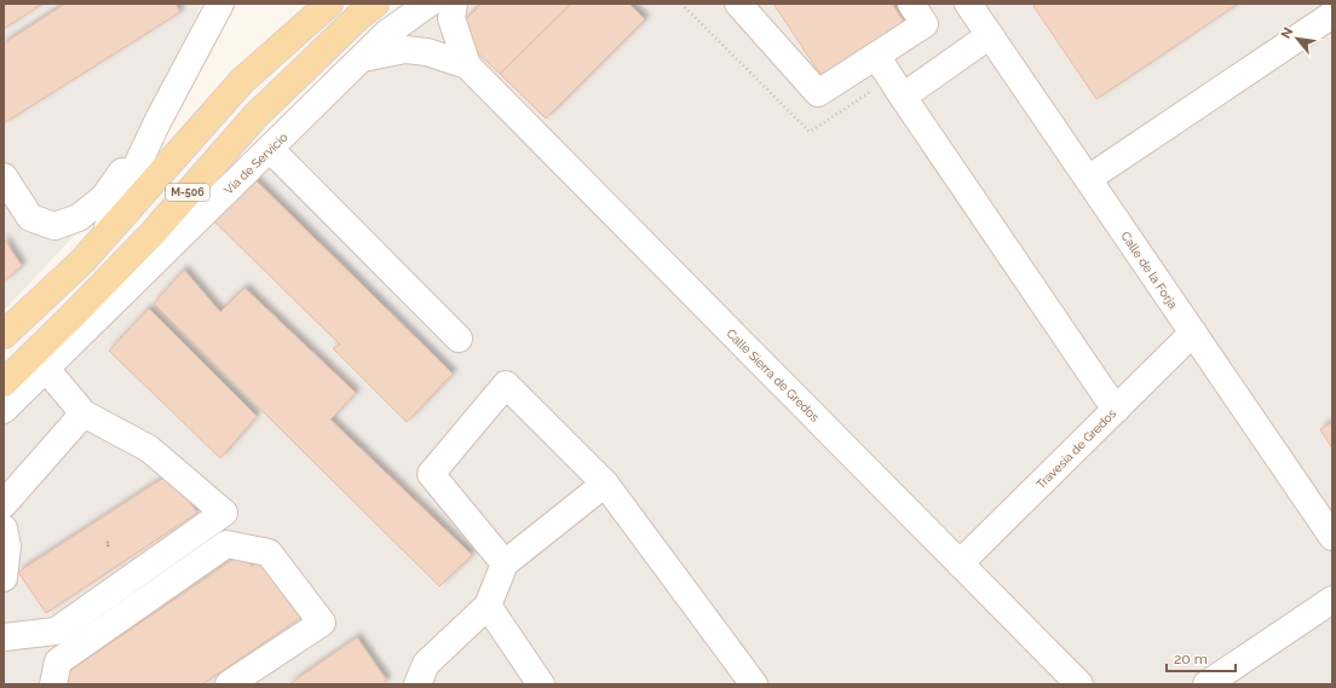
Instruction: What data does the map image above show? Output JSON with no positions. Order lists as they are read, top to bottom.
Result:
{
  "streets": {
    "main road": ["M-506"],
    "street": [
      "Vía de Servicio",
      "Calle de la Forja",
      "Calle Sierra de Gredos",
      "Travesía de Gredos"
    ]
  },
  "crossings": [
    ["Vía de Servicio", "Calle Sierra de Gredos"],
    ["Calle de la Forja", "Travesía de Gredos"],
    ["Calle Sierra de Gredos", "Travesía de Gredos"]
  ],
  "house_numbers": ["1"],
  "scale_bar": "20 m",
  "north": "top left"
}
